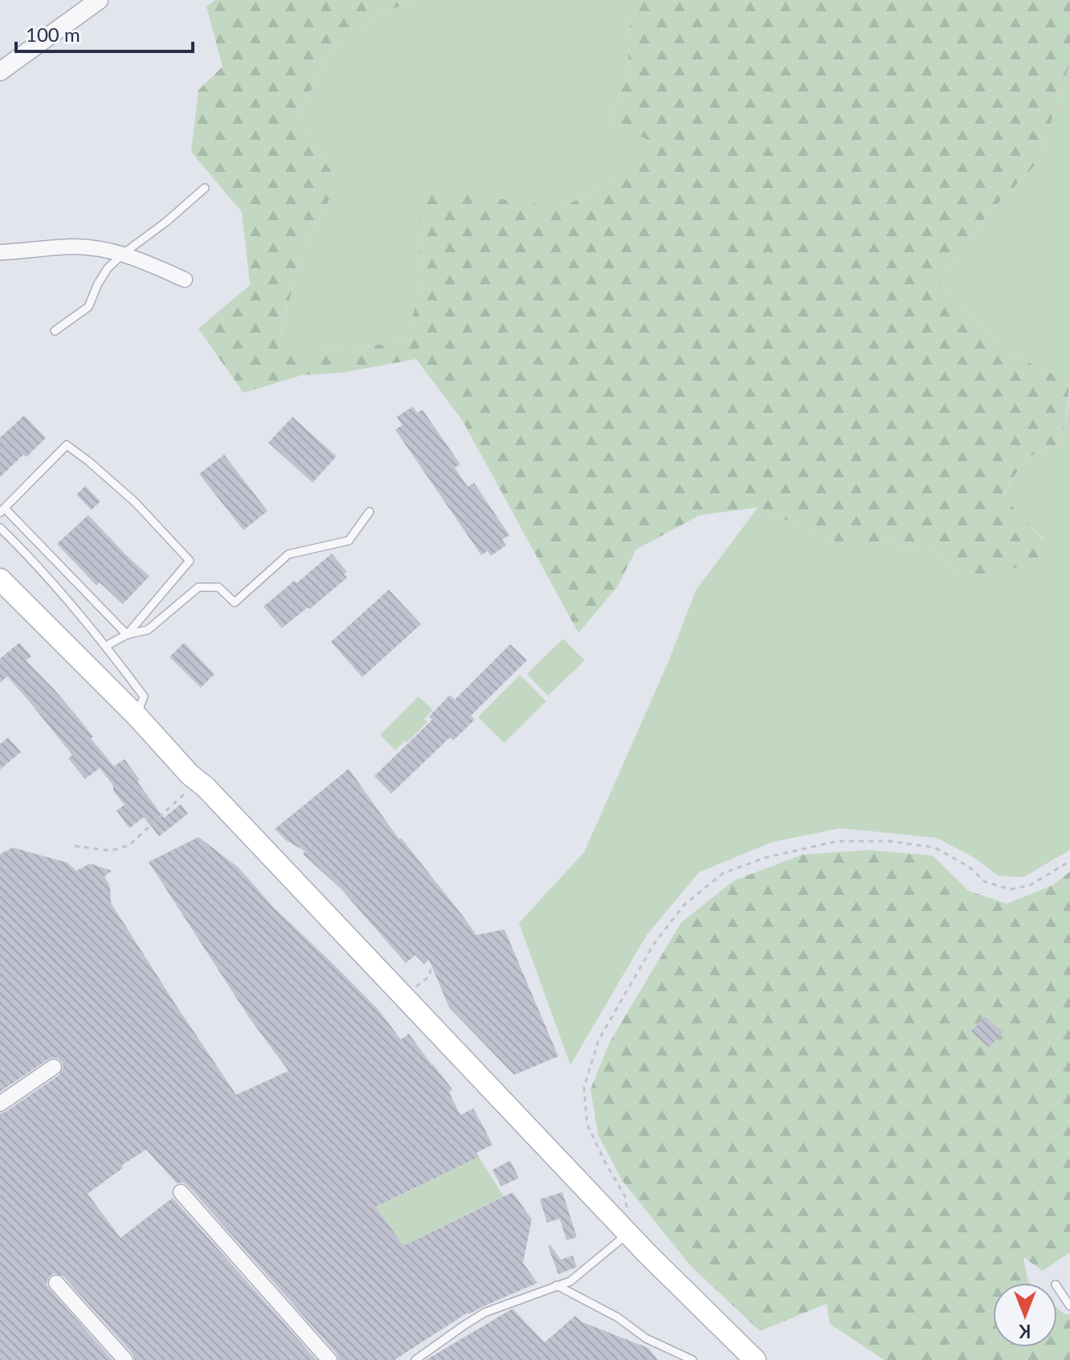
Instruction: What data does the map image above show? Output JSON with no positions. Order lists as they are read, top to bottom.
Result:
{
  "scale_bar": "100 m",
  "north": "bottom"
}
